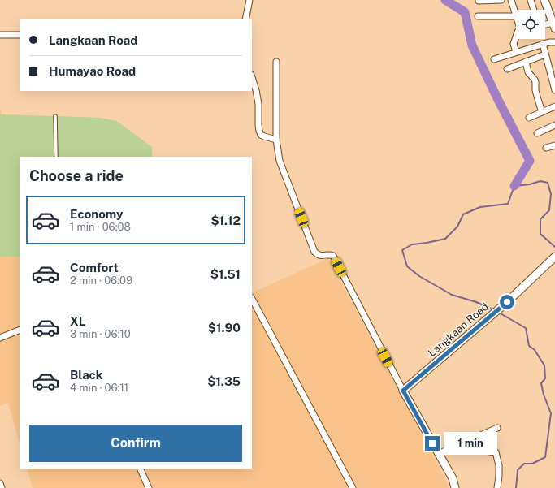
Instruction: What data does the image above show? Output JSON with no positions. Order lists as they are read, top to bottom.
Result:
{
  "streets": {
    "street": ["Langkaan Road"]
  },
  "page": {
    "banner": ["Langkaan Road", "Humayao Road"],
    "heading": "Choose a ride",
    "list": [
      {
        "name": "Economy",
        "note": "1 min · 06:08",
        "value": "$1.12"
      },
      {
        "name": "Comfort",
        "note": "2 min · 06:09",
        "value": "$1.51"
      },
      {
        "name": "XL",
        "note": "3 min · 06:10",
        "value": "$1.90"
      },
      {
        "name": "Black",
        "note": "4 min · 06:11",
        "value": "$1.35"
      }
    ],
    "buttons": "Confirm",
    "bubble": "1 min"
  }
}
